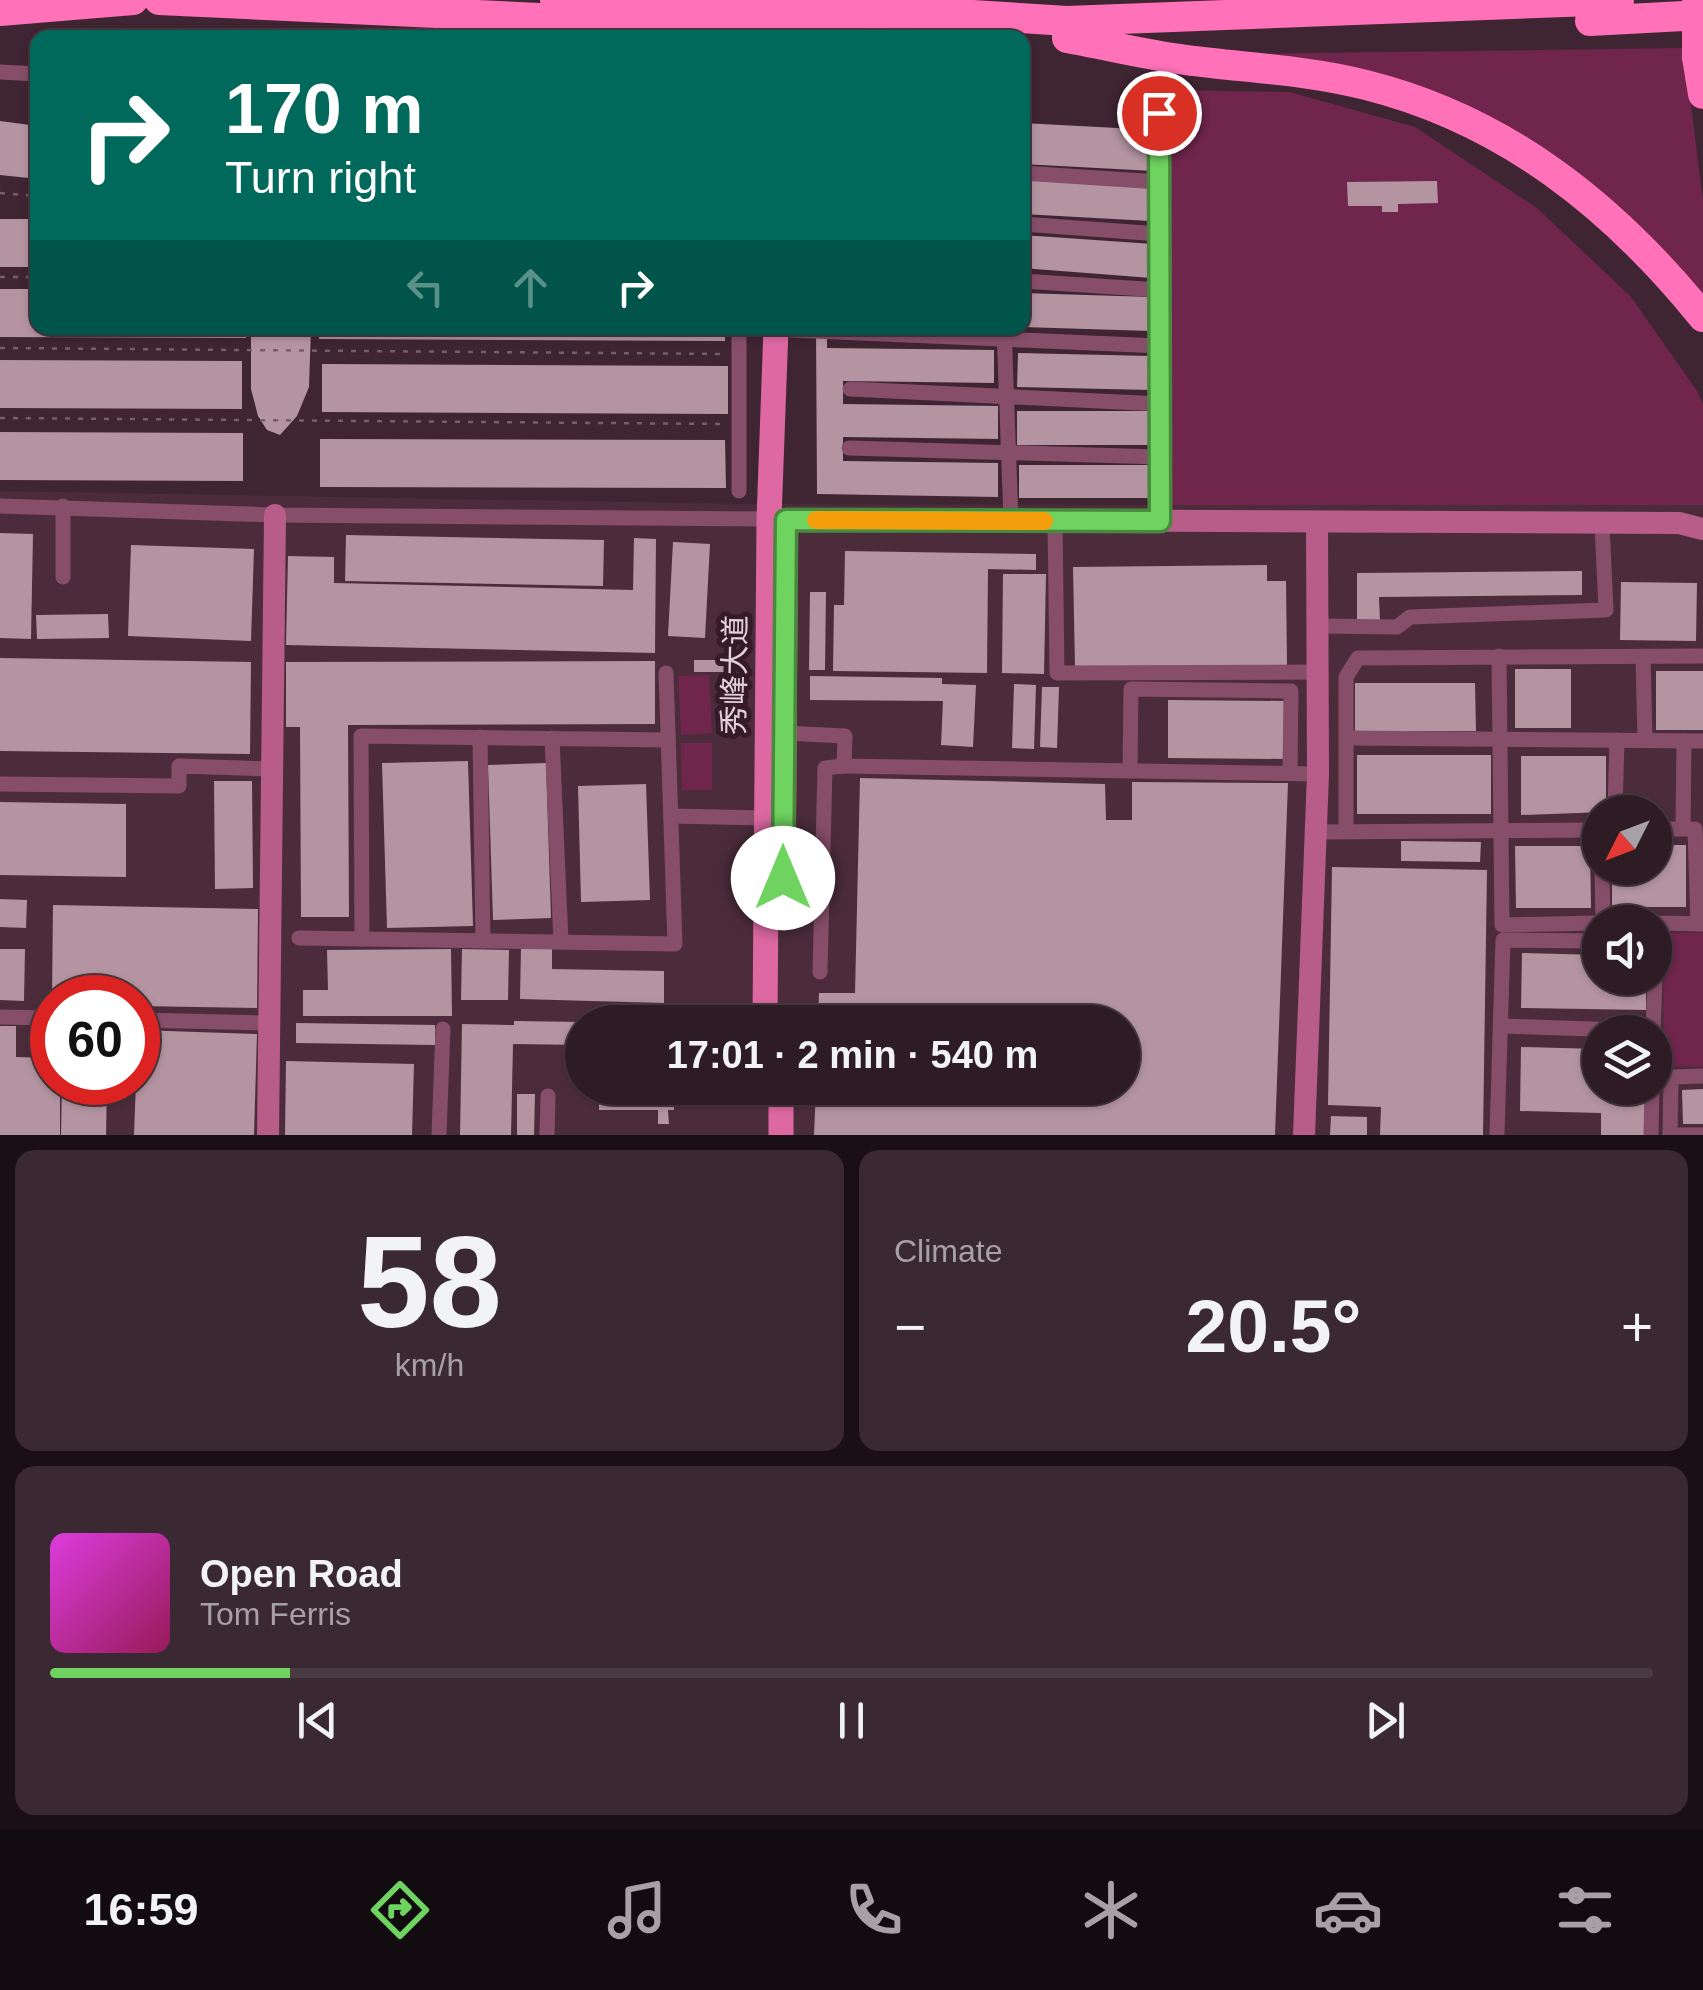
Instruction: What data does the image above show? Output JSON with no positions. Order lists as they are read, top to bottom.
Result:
{
  "streets": {
    "main road": ["秀峰大道"]
  },
  "north": "bottom left",
  "page": {
    "turn": ["170 m", "Turn right"],
    "limit": "60",
    "trip": "17:01 · 2 min · 540 m",
    "tile": [
      ["58", "km/h"],
      "Climate"
    ],
    "heat": ["−", "20.5°", "+"],
    "song": ["Open Road", "Tom Ferris"],
    "tabs": "16:59"
  }
}
